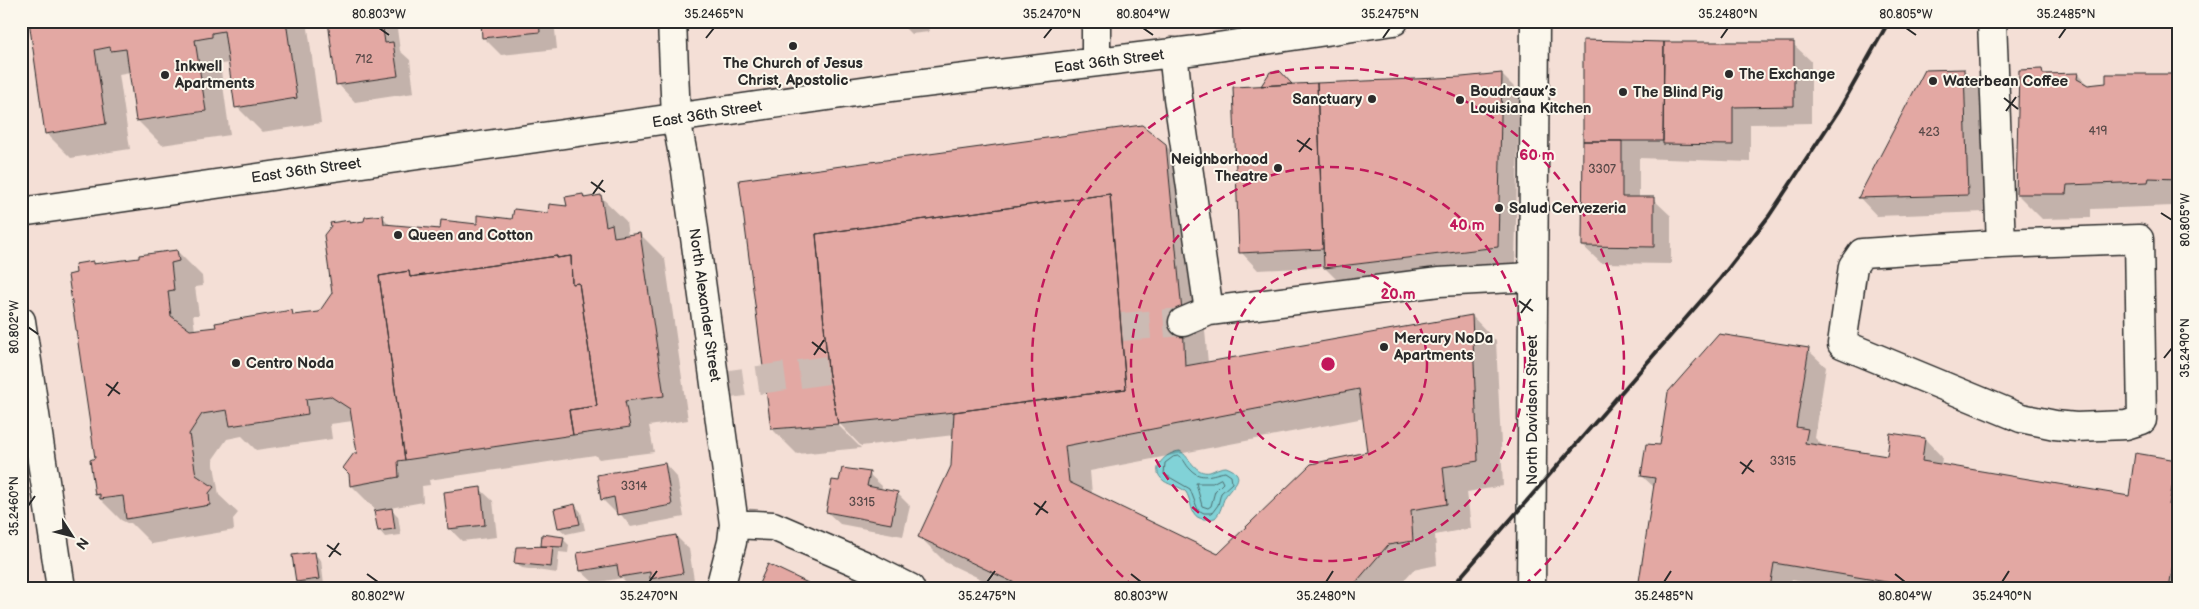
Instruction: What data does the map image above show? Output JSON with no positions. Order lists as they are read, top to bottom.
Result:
{
  "streets": {
    "street": ["East 36th Street", "North Alexander Street", "North Davidson Street"]
  },
  "crossings": [
    ["East 36th Street", "North Alexander Street"]
  ],
  "places": [
    "The Church of Jesus Christ, Apostolic",
    "The Exchange",
    "Inkwell Apartments",
    "Waterbean Coffee",
    "The Blind Pig",
    "Sanctuary",
    "Boudreaux’s Louisiana Kitchen",
    "Neighborhood Theatre",
    "Salud Cervezeria",
    "Queen and Cotton",
    "Mercury NoDa Apartments",
    "Centro Noda"
  ],
  "house_numbers": [
    "712",
    "419",
    "423",
    "3307",
    "3315",
    "3314",
    "3315"
  ],
  "north": "bottom right",
  "coordinates": [
    "80.803°W",
    "35.2465°N",
    "35.2470°N",
    "80.804°W",
    "35.2475°N",
    "35.2480°N",
    "80.805°W",
    "35.2485°N",
    "80.802°W",
    "35.2490°N",
    "35.2460°N"
  ],
  "rings": ["60 m", "40 m", "20 m"]
}
